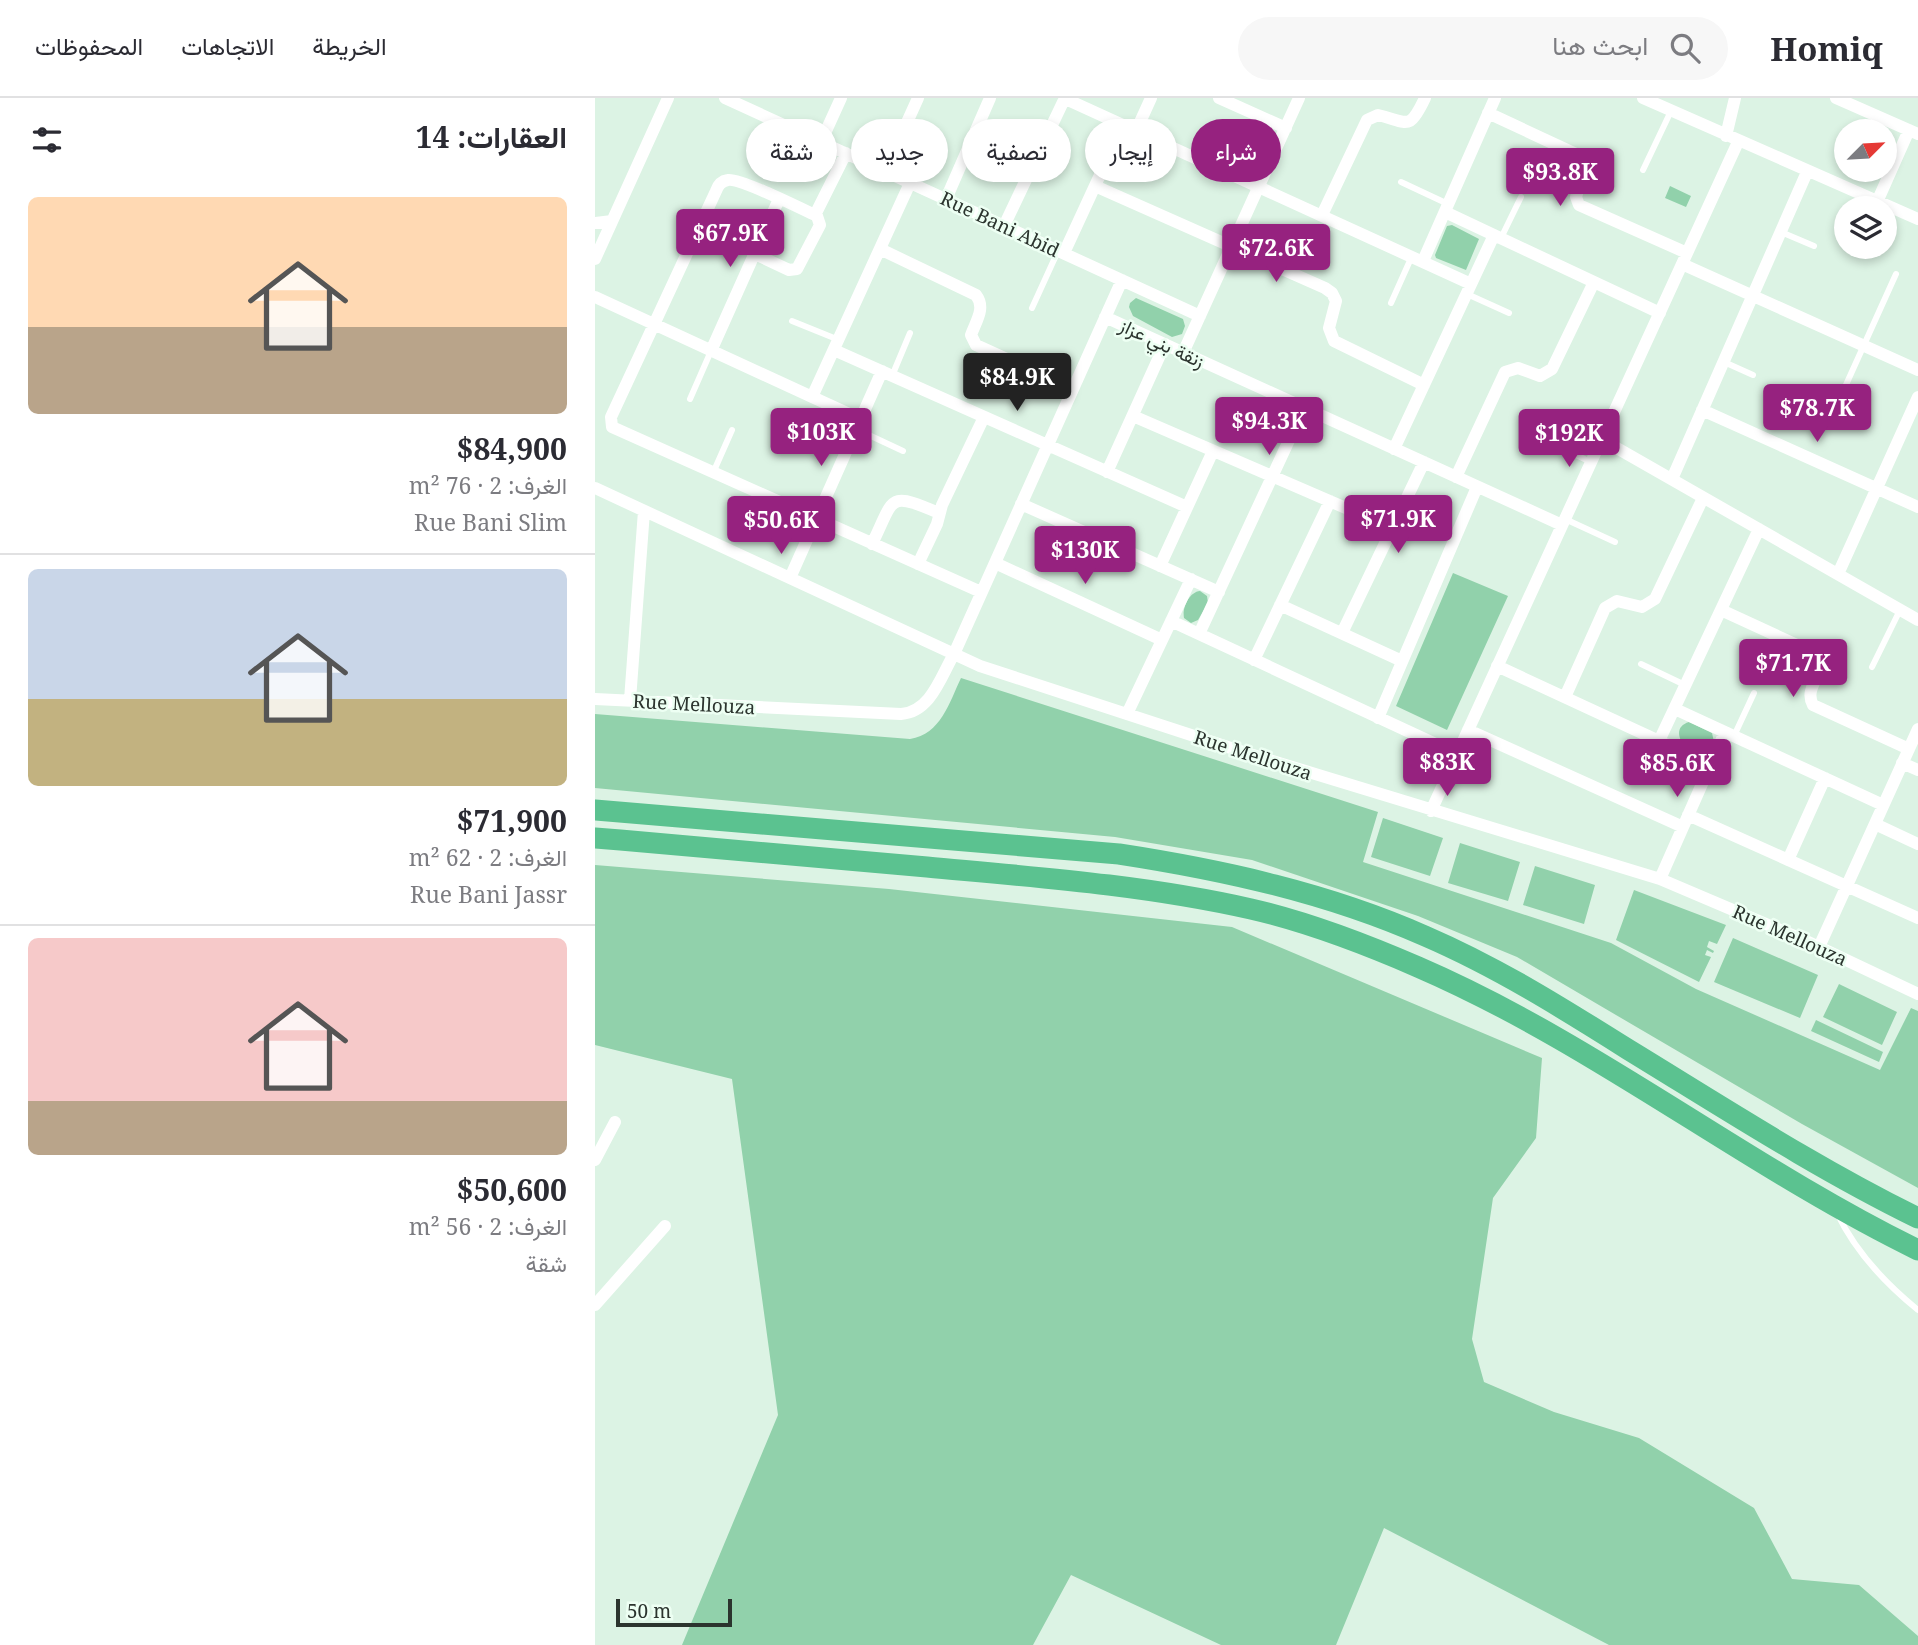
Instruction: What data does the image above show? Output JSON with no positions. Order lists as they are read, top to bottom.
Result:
{
  "streets": {
    "street": ["Rue Bani Abid", "زنقة بني عزاز", "Rue Mellouza"]
  },
  "scale_bar": "50 m",
  "north": "top right",
  "page": {
    "header": "Homiq",
    "search": "ابحث هنا",
    "nav": ["الخريطة", "الاتجاهات", "المحفوظات"],
    "heading": "العقارات: 14",
    "chip": [
      "شراء",
      "إيجار",
      "تصفية",
      "جديد",
      "شقة"
    ],
    "price": [
      "$93.8K",
      "$67.9K",
      "$72.6K",
      "$84.9K",
      "$78.7K",
      "$94.3K",
      "$103K",
      "$192K",
      "$71.9K",
      "$50.6K",
      "$130K",
      "$71.7K",
      "$83K",
      "$85.6K"
    ],
    "list": [
      {
        "name": "$84,900",
        "note": "الغرف: 2 · 76 m² · Rue Bani Slim"
      },
      {
        "name": "$71,900",
        "note": "الغرف: 2 · 62 m² · Rue Bani Jassr"
      },
      {
        "name": "$50,600",
        "note": "الغرف: 2 · 56 m² · شقة"
      }
    ],
    "scale": "50 m"
  }
}
